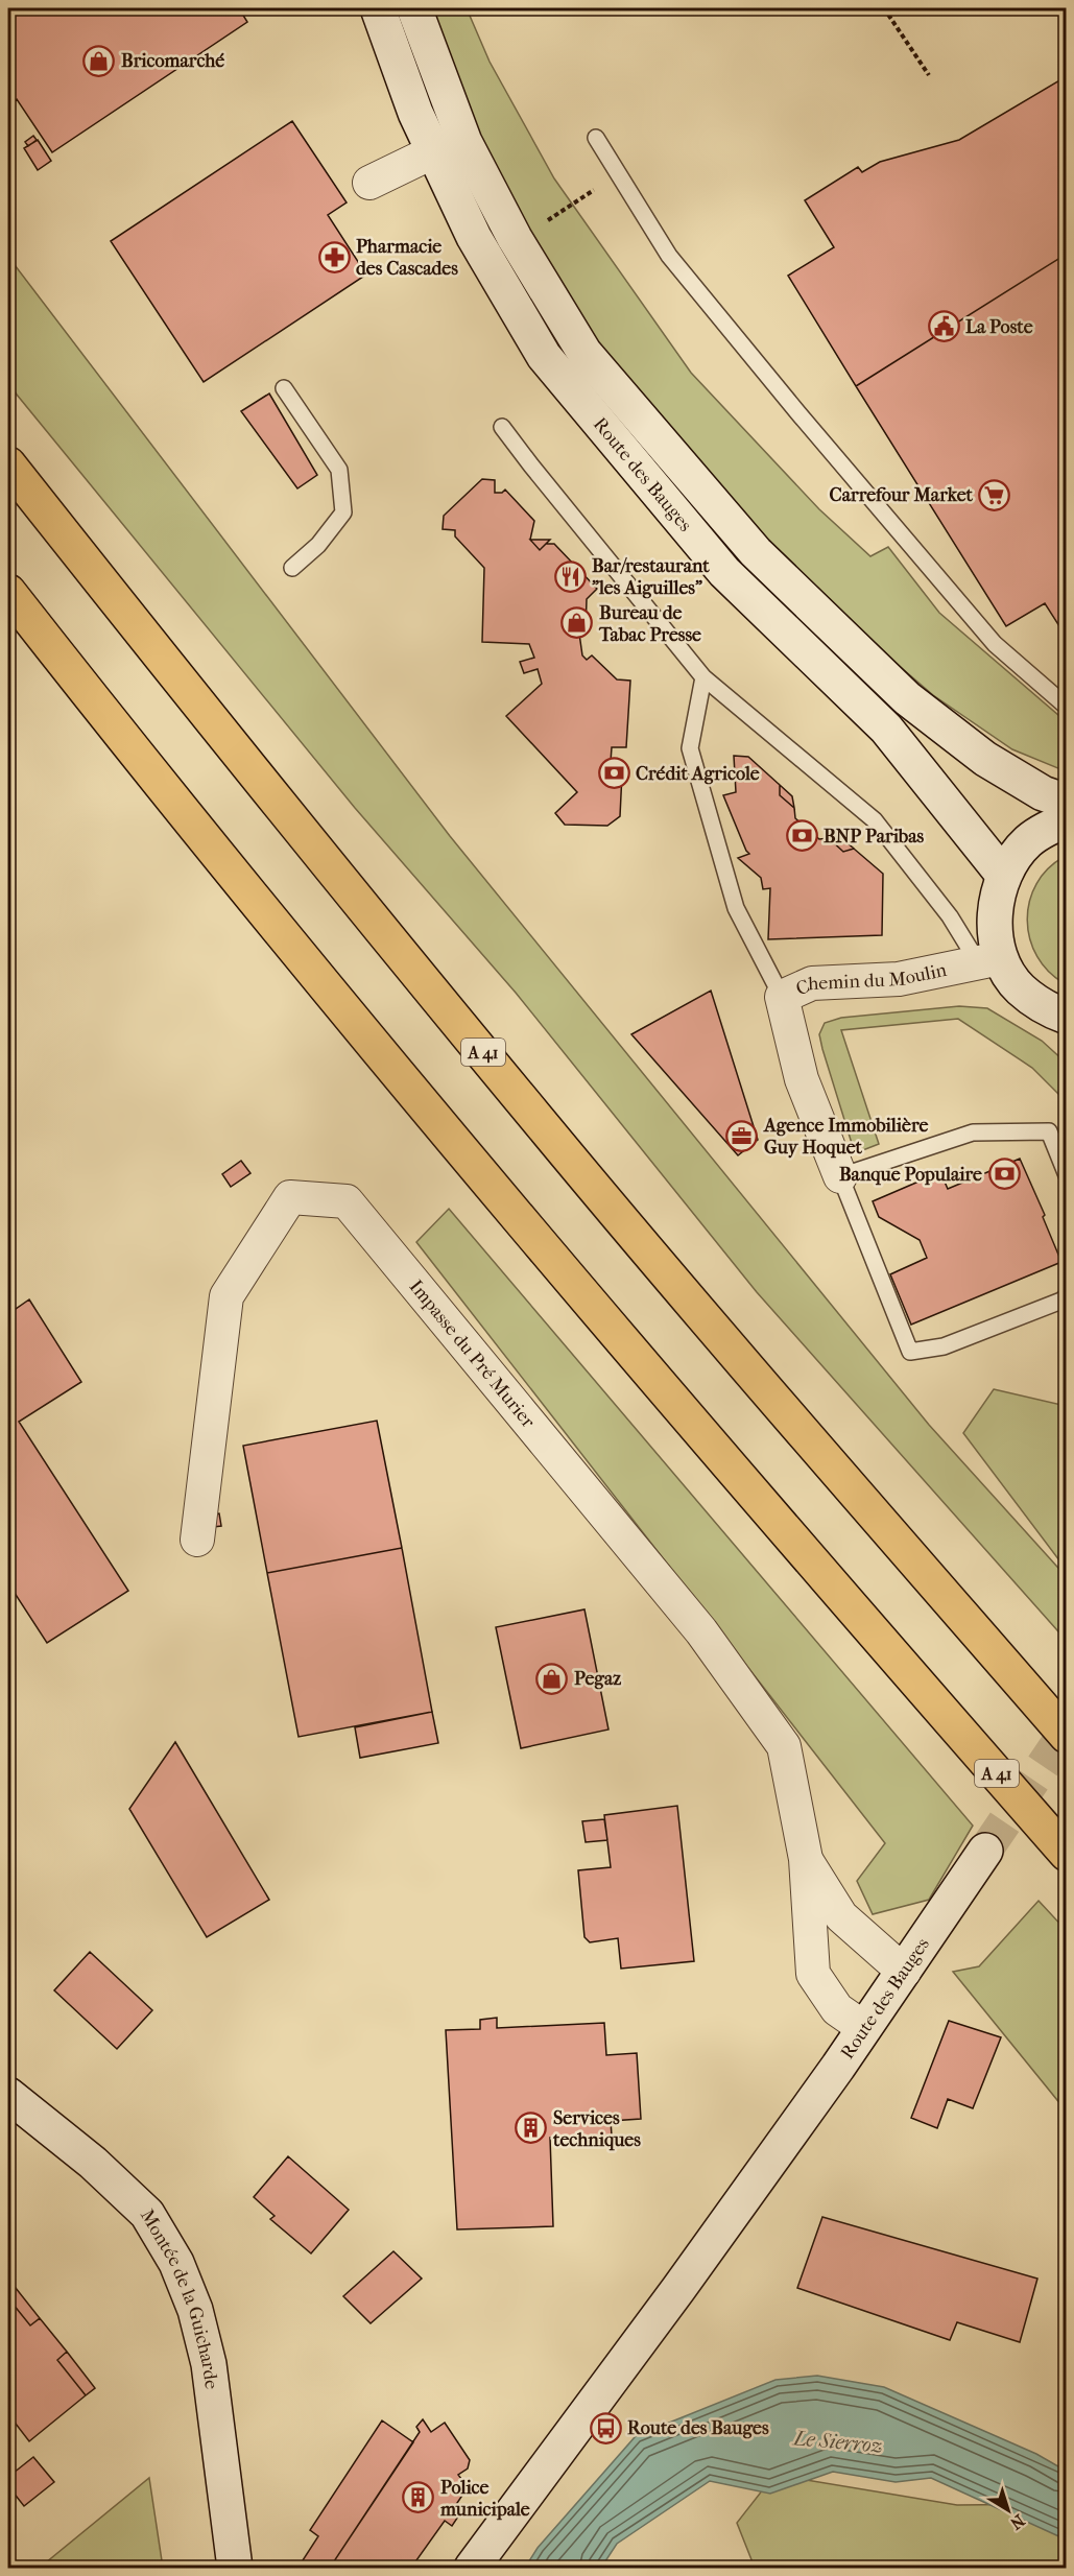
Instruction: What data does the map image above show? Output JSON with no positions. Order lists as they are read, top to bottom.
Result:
{
  "streets": {
    "highway": ["A 41"],
    "main road": ["Route des Bauges", "Montée de la Guicharde"],
    "street": ["Chemin du Moulin", "Impasse du Pré Murier"]
  },
  "crossings": [
    ["Route des Bauges", "Impasse du Pré Murier"]
  ],
  "water": ["Le Sierroz"],
  "places": {
    "shop": ["Bricomarché", "Bureau de Tabac Presse", "Pegaz"],
    "pharmacy": ["Pharmacie des Cascades"],
    "public building": ["La Poste"],
    "supermarket": ["Carrefour Market"],
    "restaurant": ["Bar/restaurant \"les Aiguilles\""],
    "bank": ["Crédit Agricole", "BNP Paribas", "Banque Populaire"],
    "office": ["Agence Immobilière Guy Hoquet"],
    "building": ["Services techniques", "Police municipale"],
    "bus stop": ["Route des Bauges"]
  },
  "north": "bottom right"
}
